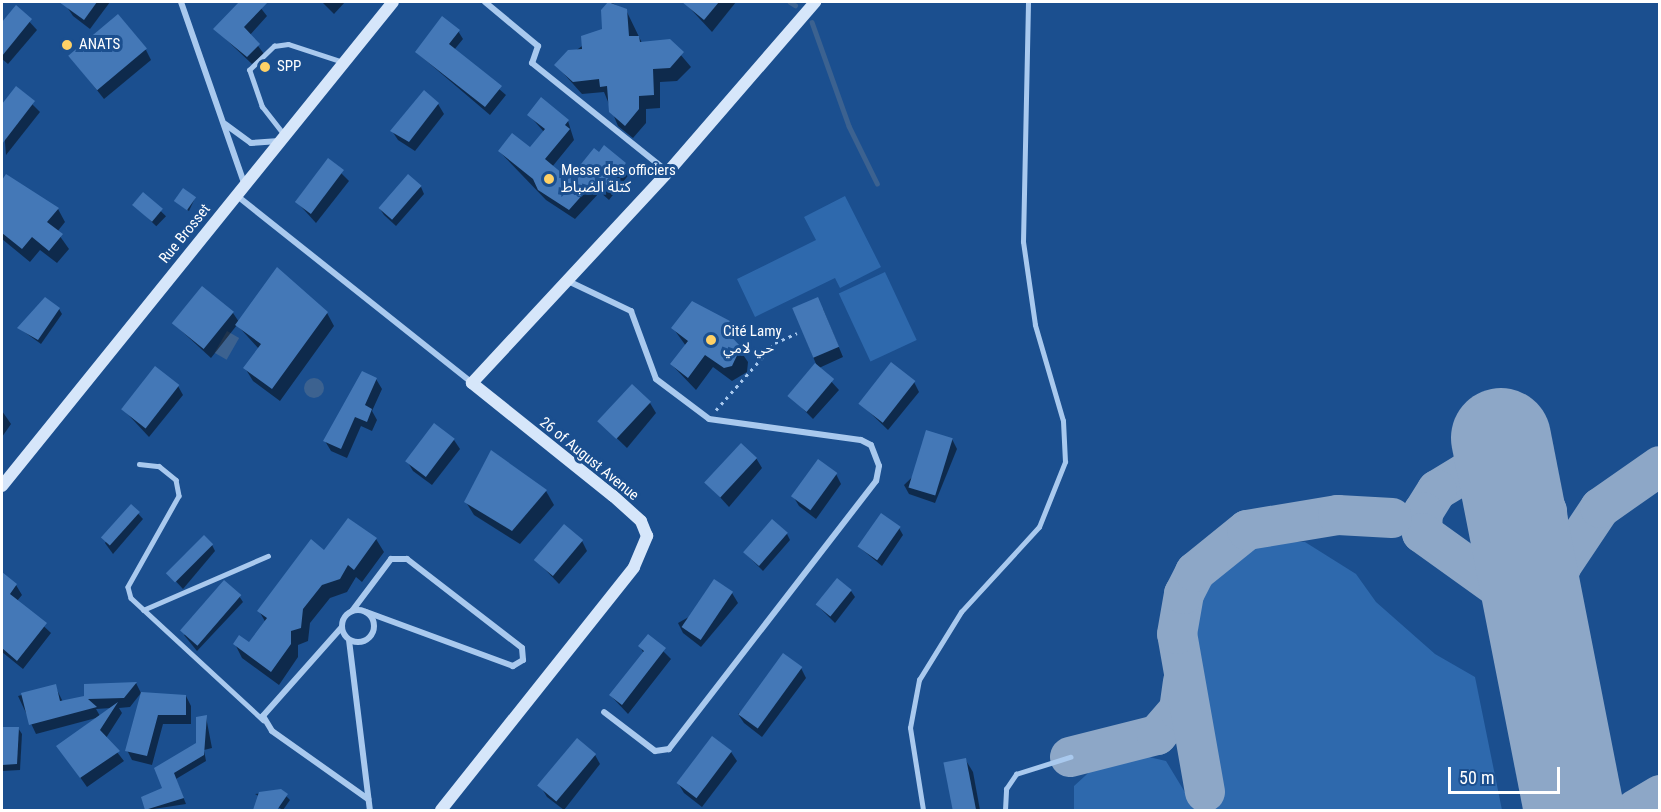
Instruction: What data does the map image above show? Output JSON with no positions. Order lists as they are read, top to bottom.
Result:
{
  "streets": {
    "street": ["Rue Brosset", "26 of August Avenue"]
  },
  "crossings": [
    ["Rue Brosset", "26 of August Avenue"]
  ],
  "places": [
    "ANATS",
    "SPP",
    "Messe des officiers كتلة الضباط",
    "Cité Lamy حي لامي"
  ],
  "scale_bar": "50 m"
}
